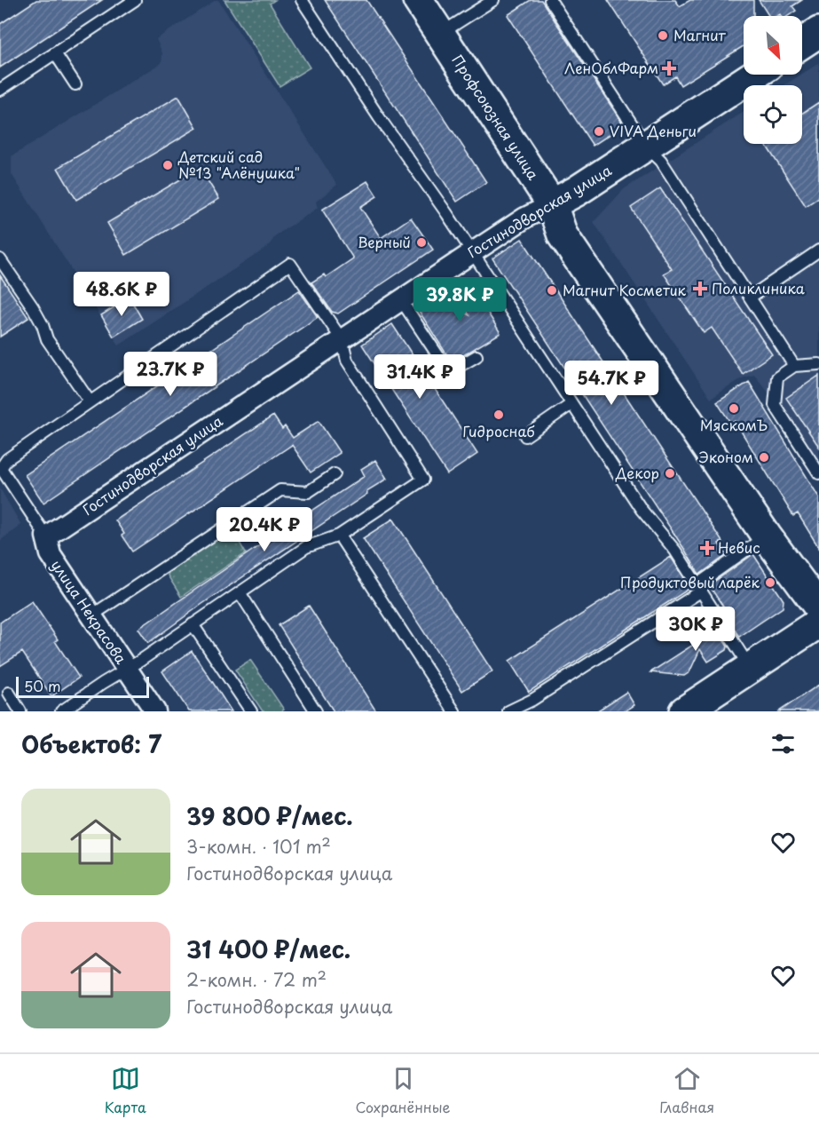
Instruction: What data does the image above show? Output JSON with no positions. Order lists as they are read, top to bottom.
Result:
{
  "streets": {
    "street": ["Профсоюзная улица", "Гостинодворская улица", "улица Некрасова"]
  },
  "crossings": [
    ["Профсоюзная улица", "Гостинодворская улица"],
    ["Гостинодворская улица", "улица Некрасова"]
  ],
  "places": {
    "other": [
      "Магнит",
      "VIVA Деньги",
      "Детский сад №13 \"Алёнушка\"",
      "Верный",
      "Магнит Косметик",
      "МяскомЪ",
      "Гидроснаб",
      "Эконом",
      "Декор",
      "Продуктовый ларёк"
    ],
    "health": ["ЛенОблФарм", "Поликлиника", "Невис"]
  },
  "scale_bar": "50 m",
  "north": "bottom right",
  "page": {
    "price": [
      "48.6K ₽",
      "39.8K ₽",
      "23.7K ₽",
      "31.4K ₽",
      "54.7K ₽",
      "20.4K ₽",
      "30K ₽"
    ],
    "scale": "50 m",
    "heading": "Объектов: 7",
    "list": [
      {
        "name": "39 800 ₽/мес.",
        "note": "3-комн. · 101 m² · Гостинодворская улица"
      },
      {
        "name": "31 400 ₽/мес.",
        "note": "2-комн. · 72 m² · Гостинодворская улица"
      }
    ],
    "tabs": ["Карта", "Сохранённые", "Главная"]
  }
}
